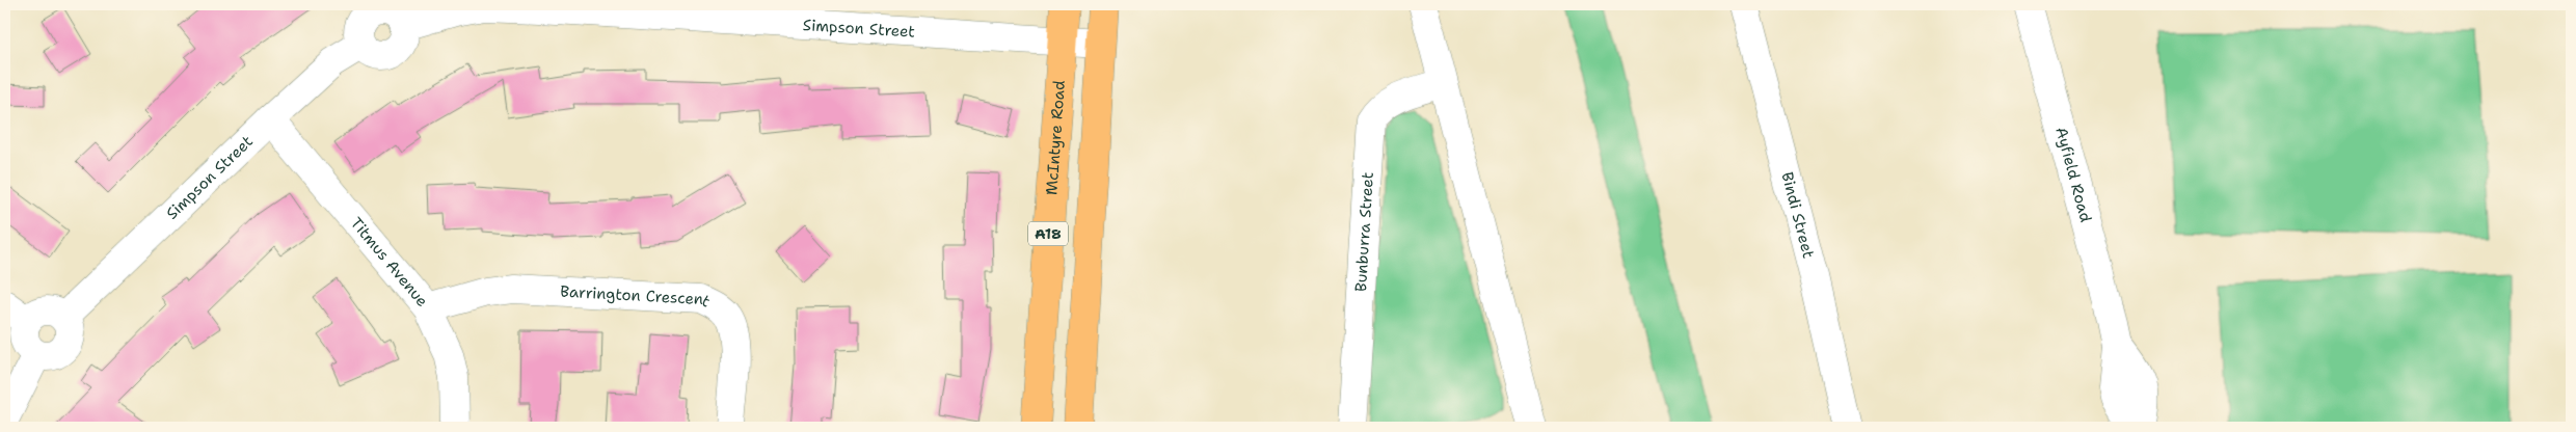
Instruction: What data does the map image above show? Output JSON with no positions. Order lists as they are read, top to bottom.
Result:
{
  "streets": {
    "main road": ["McIntyre Road", "A18"],
    "street": [
      "Simpson Street",
      "Ayfield Road",
      "Bindi Street",
      "Bunburra Street",
      "Titmus Avenue",
      "Barrington Crescent"
    ]
  },
  "crossings": [
    ["Simpson Street", "McIntyre Road"],
    ["Simpson Street", "A18"],
    ["Simpson Street", "Titmus Avenue"],
    ["Titmus Avenue", "Barrington Crescent"]
  ]
}
